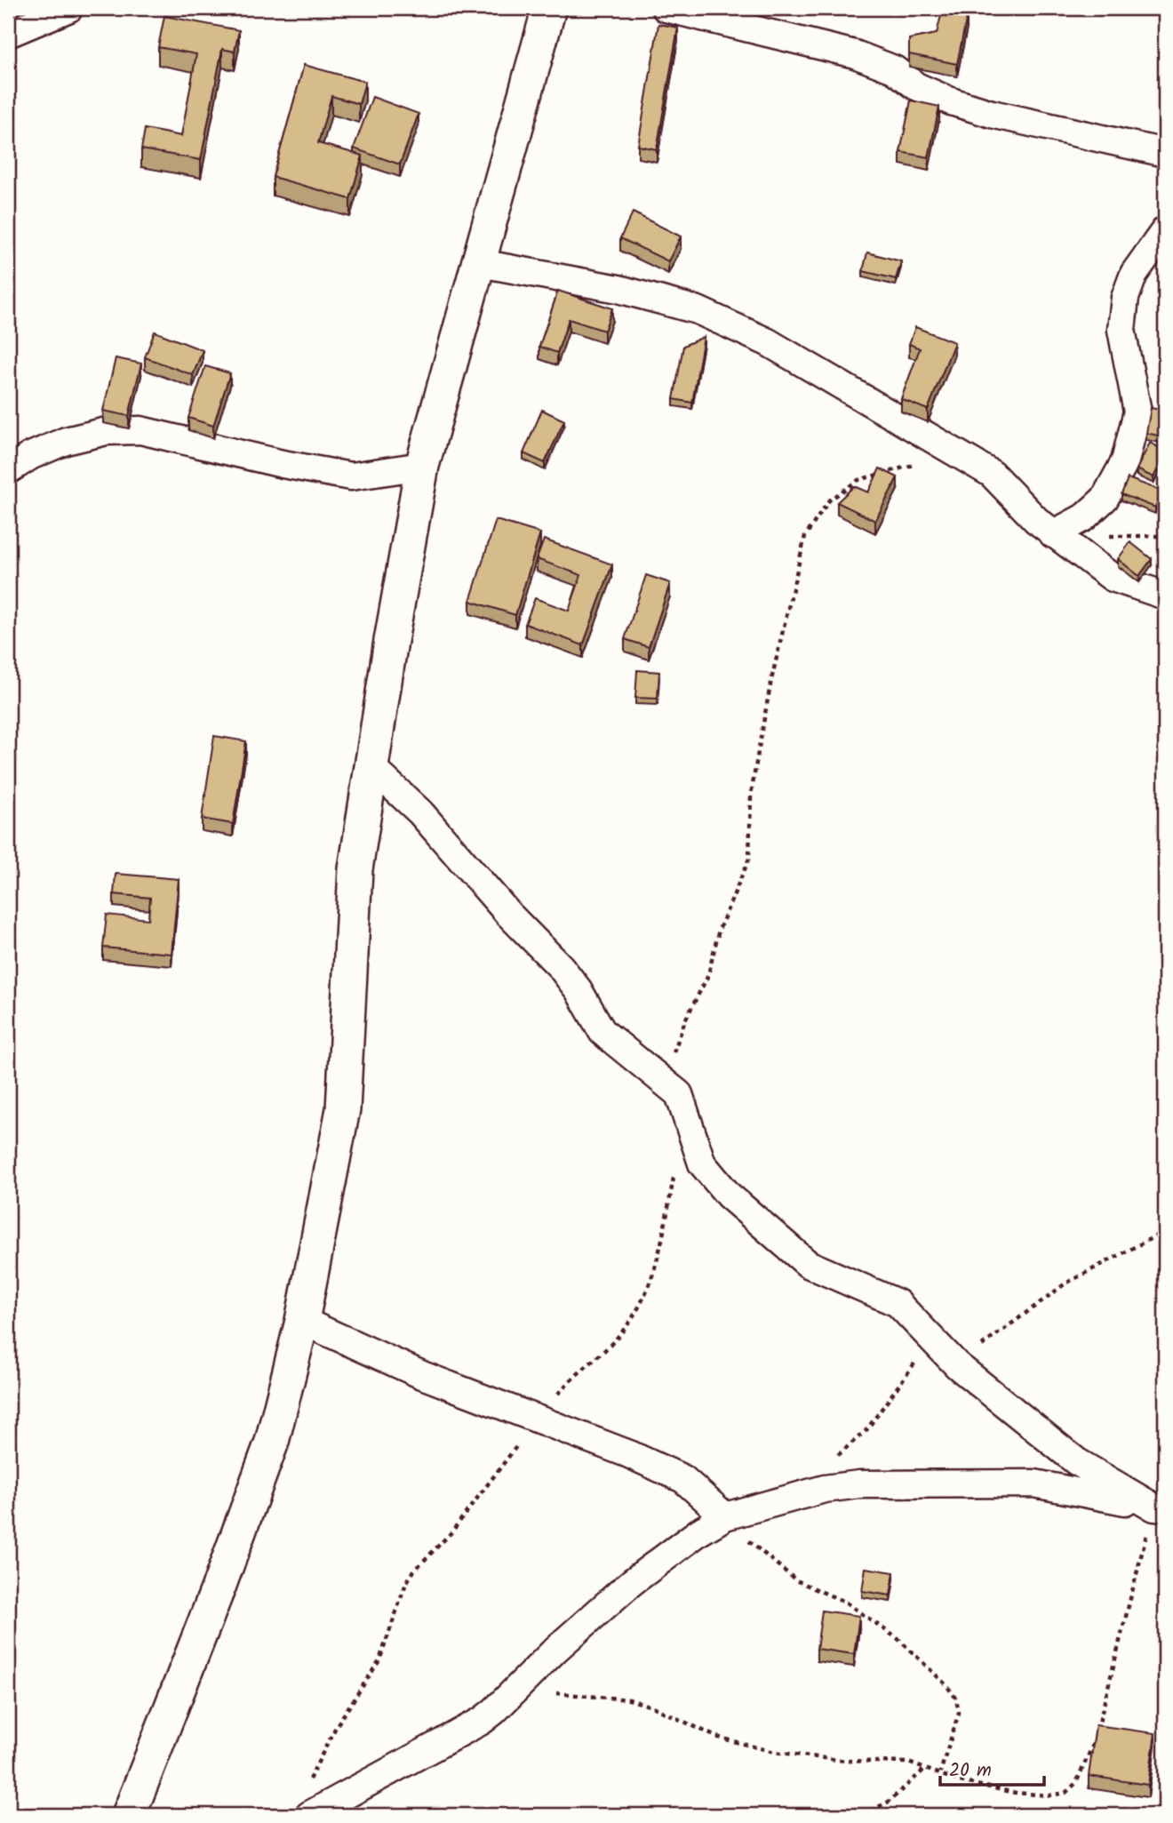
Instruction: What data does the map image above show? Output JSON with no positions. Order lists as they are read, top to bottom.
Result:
{
  "scale_bar": "20 m"
}
